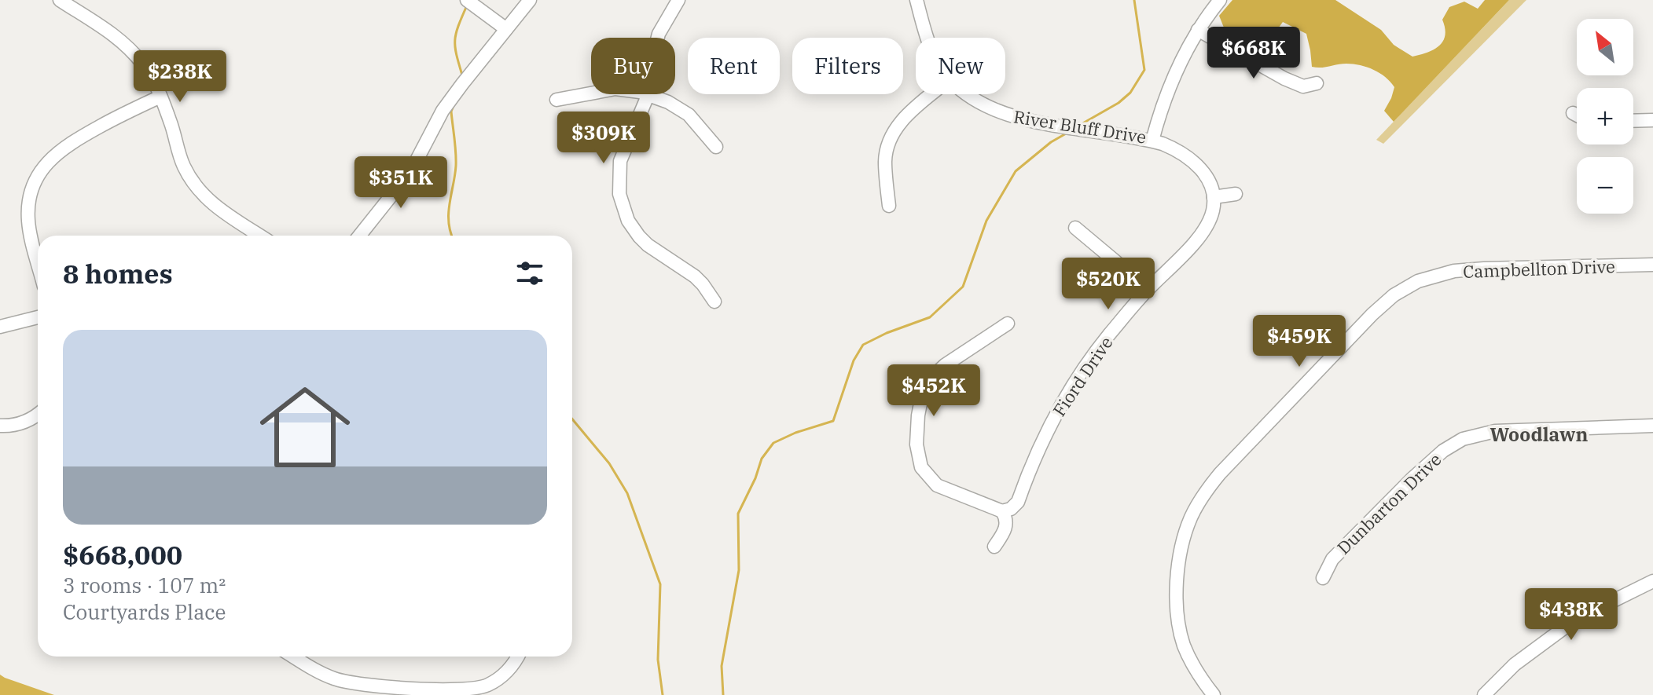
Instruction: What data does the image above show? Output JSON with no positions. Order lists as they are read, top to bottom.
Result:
{
  "streets": {
    "street": [
      "River Bluff Drive",
      "Campbellton Drive",
      "Fiord Drive",
      "Dunbarton Drive"
    ]
  },
  "districts": ["Woodlawn"],
  "north": "top left",
  "page": {
    "map_buttons": ["+", "−"],
    "price": [
      "$668K",
      "$238K",
      "$309K",
      "$351K",
      "$520K",
      "$459K",
      "$452K",
      "$438K"
    ],
    "chip": [
      "Buy",
      "Rent",
      "Filters",
      "New"
    ],
    "heading": "8 homes",
    "list": [
      {
        "name": "$668,000",
        "note": "3 rooms · 107 m² · Courtyards Place"
      }
    ]
  }
}
